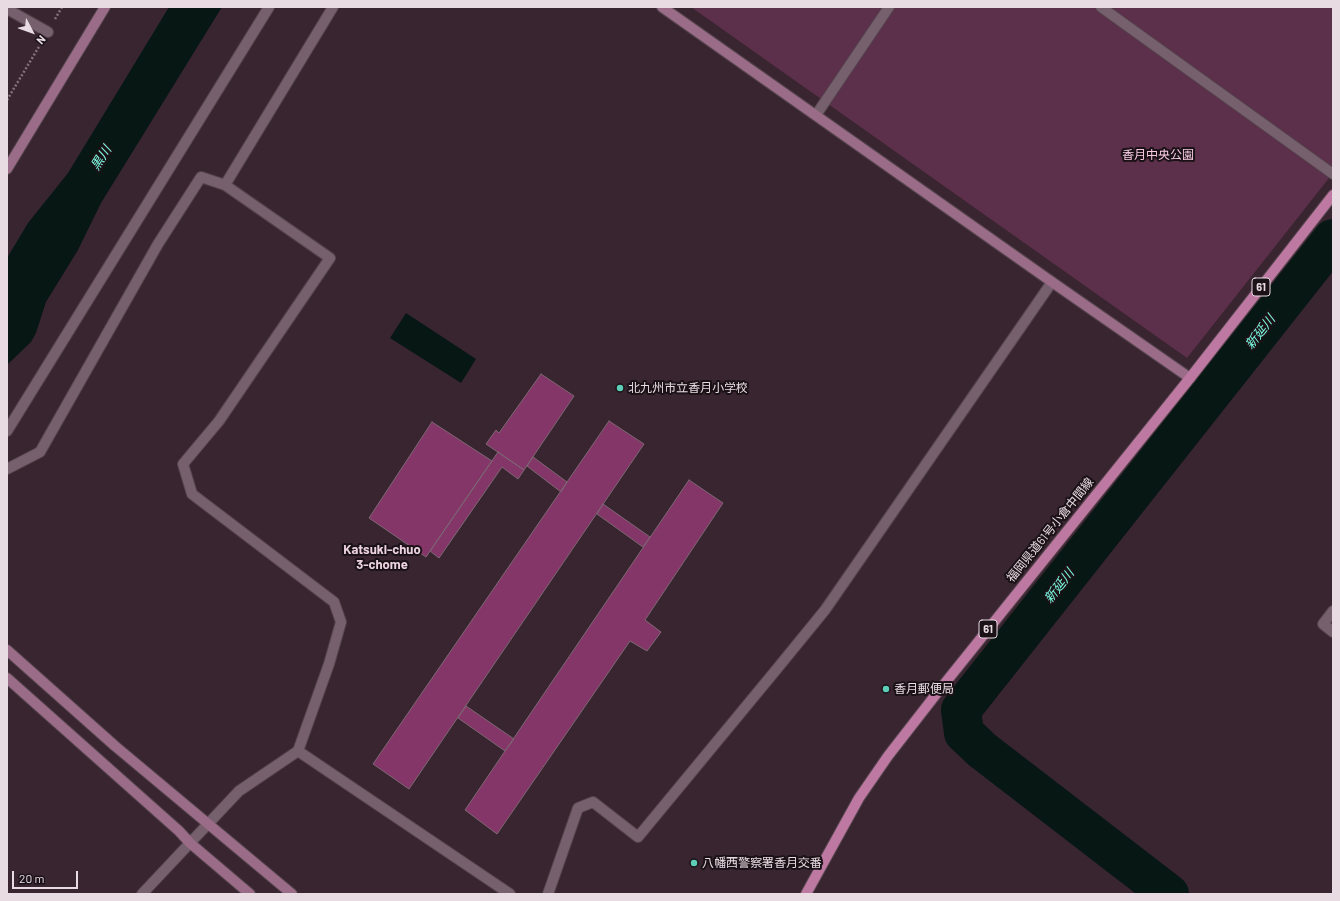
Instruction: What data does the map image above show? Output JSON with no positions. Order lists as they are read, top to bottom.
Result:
{
  "streets": {
    "main road": ["61", "福岡県道61号小倉中間線"]
  },
  "districts": ["Katsuki-chuo 3-chome"],
  "water": ["黒川", "新延川"],
  "parks": ["香月中央公園"],
  "places": ["北九州市立香月小学校", "香月郵便局", "八幡西警察署香月交番"],
  "scale_bar": "20 m",
  "north": "bottom right"
}
